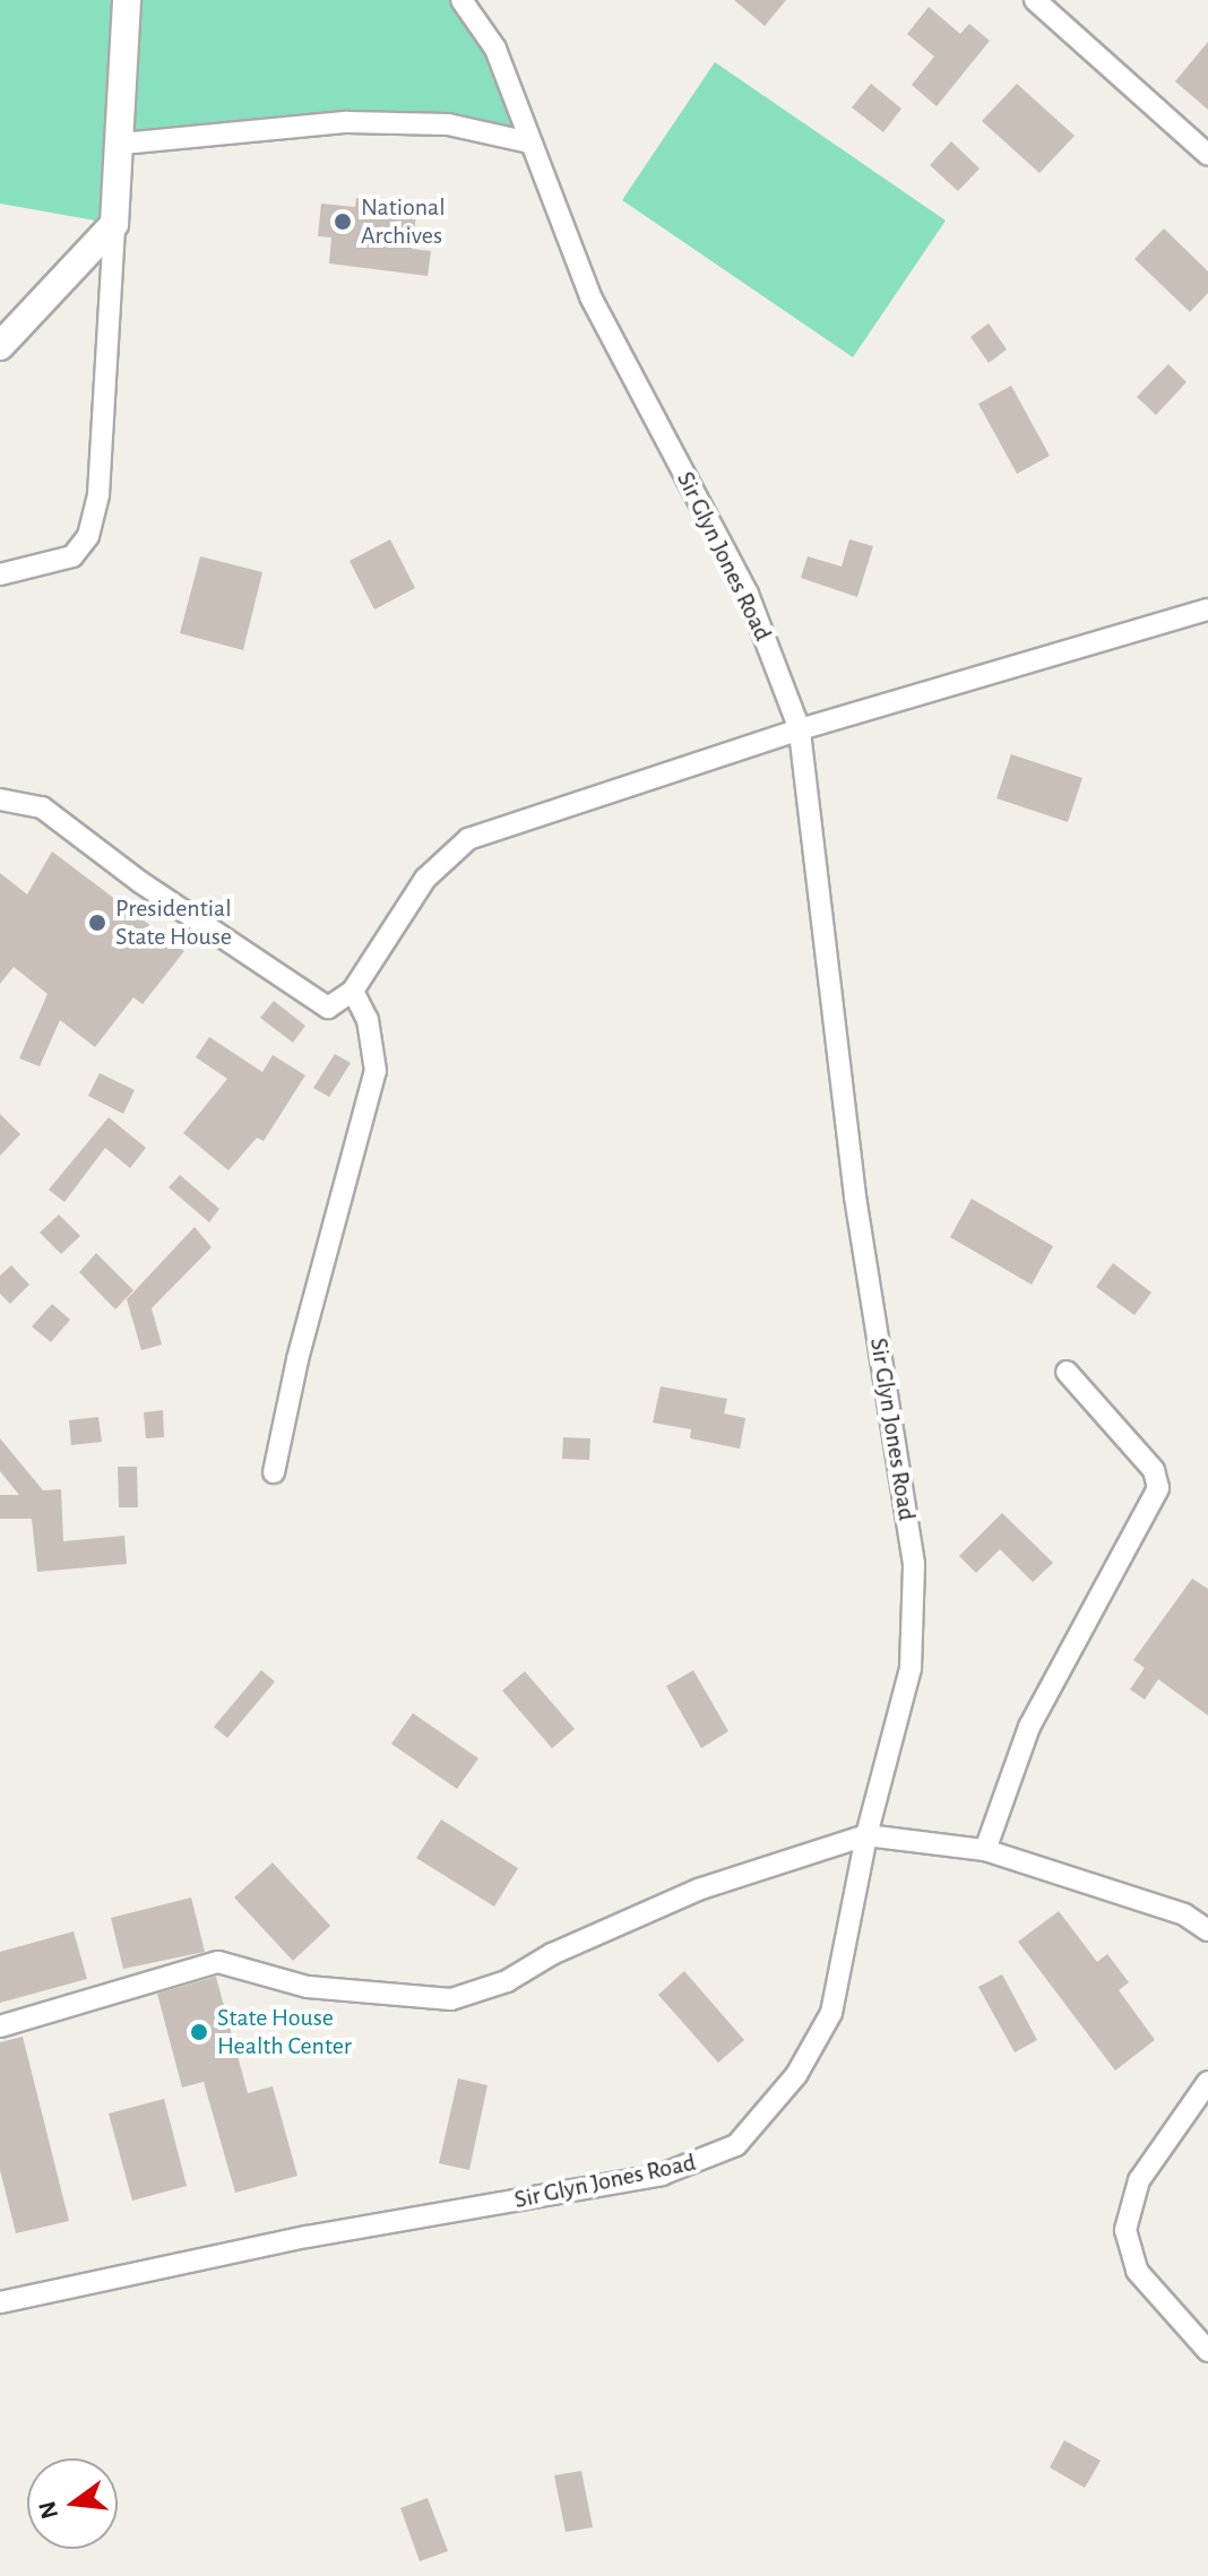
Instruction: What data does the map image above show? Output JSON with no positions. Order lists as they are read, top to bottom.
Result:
{
  "streets": {
    "street": ["Sir Glyn Jones Road"]
  },
  "places": ["National Archives", "Presidential State House", "State House Health Center"],
  "north": "left"
}
